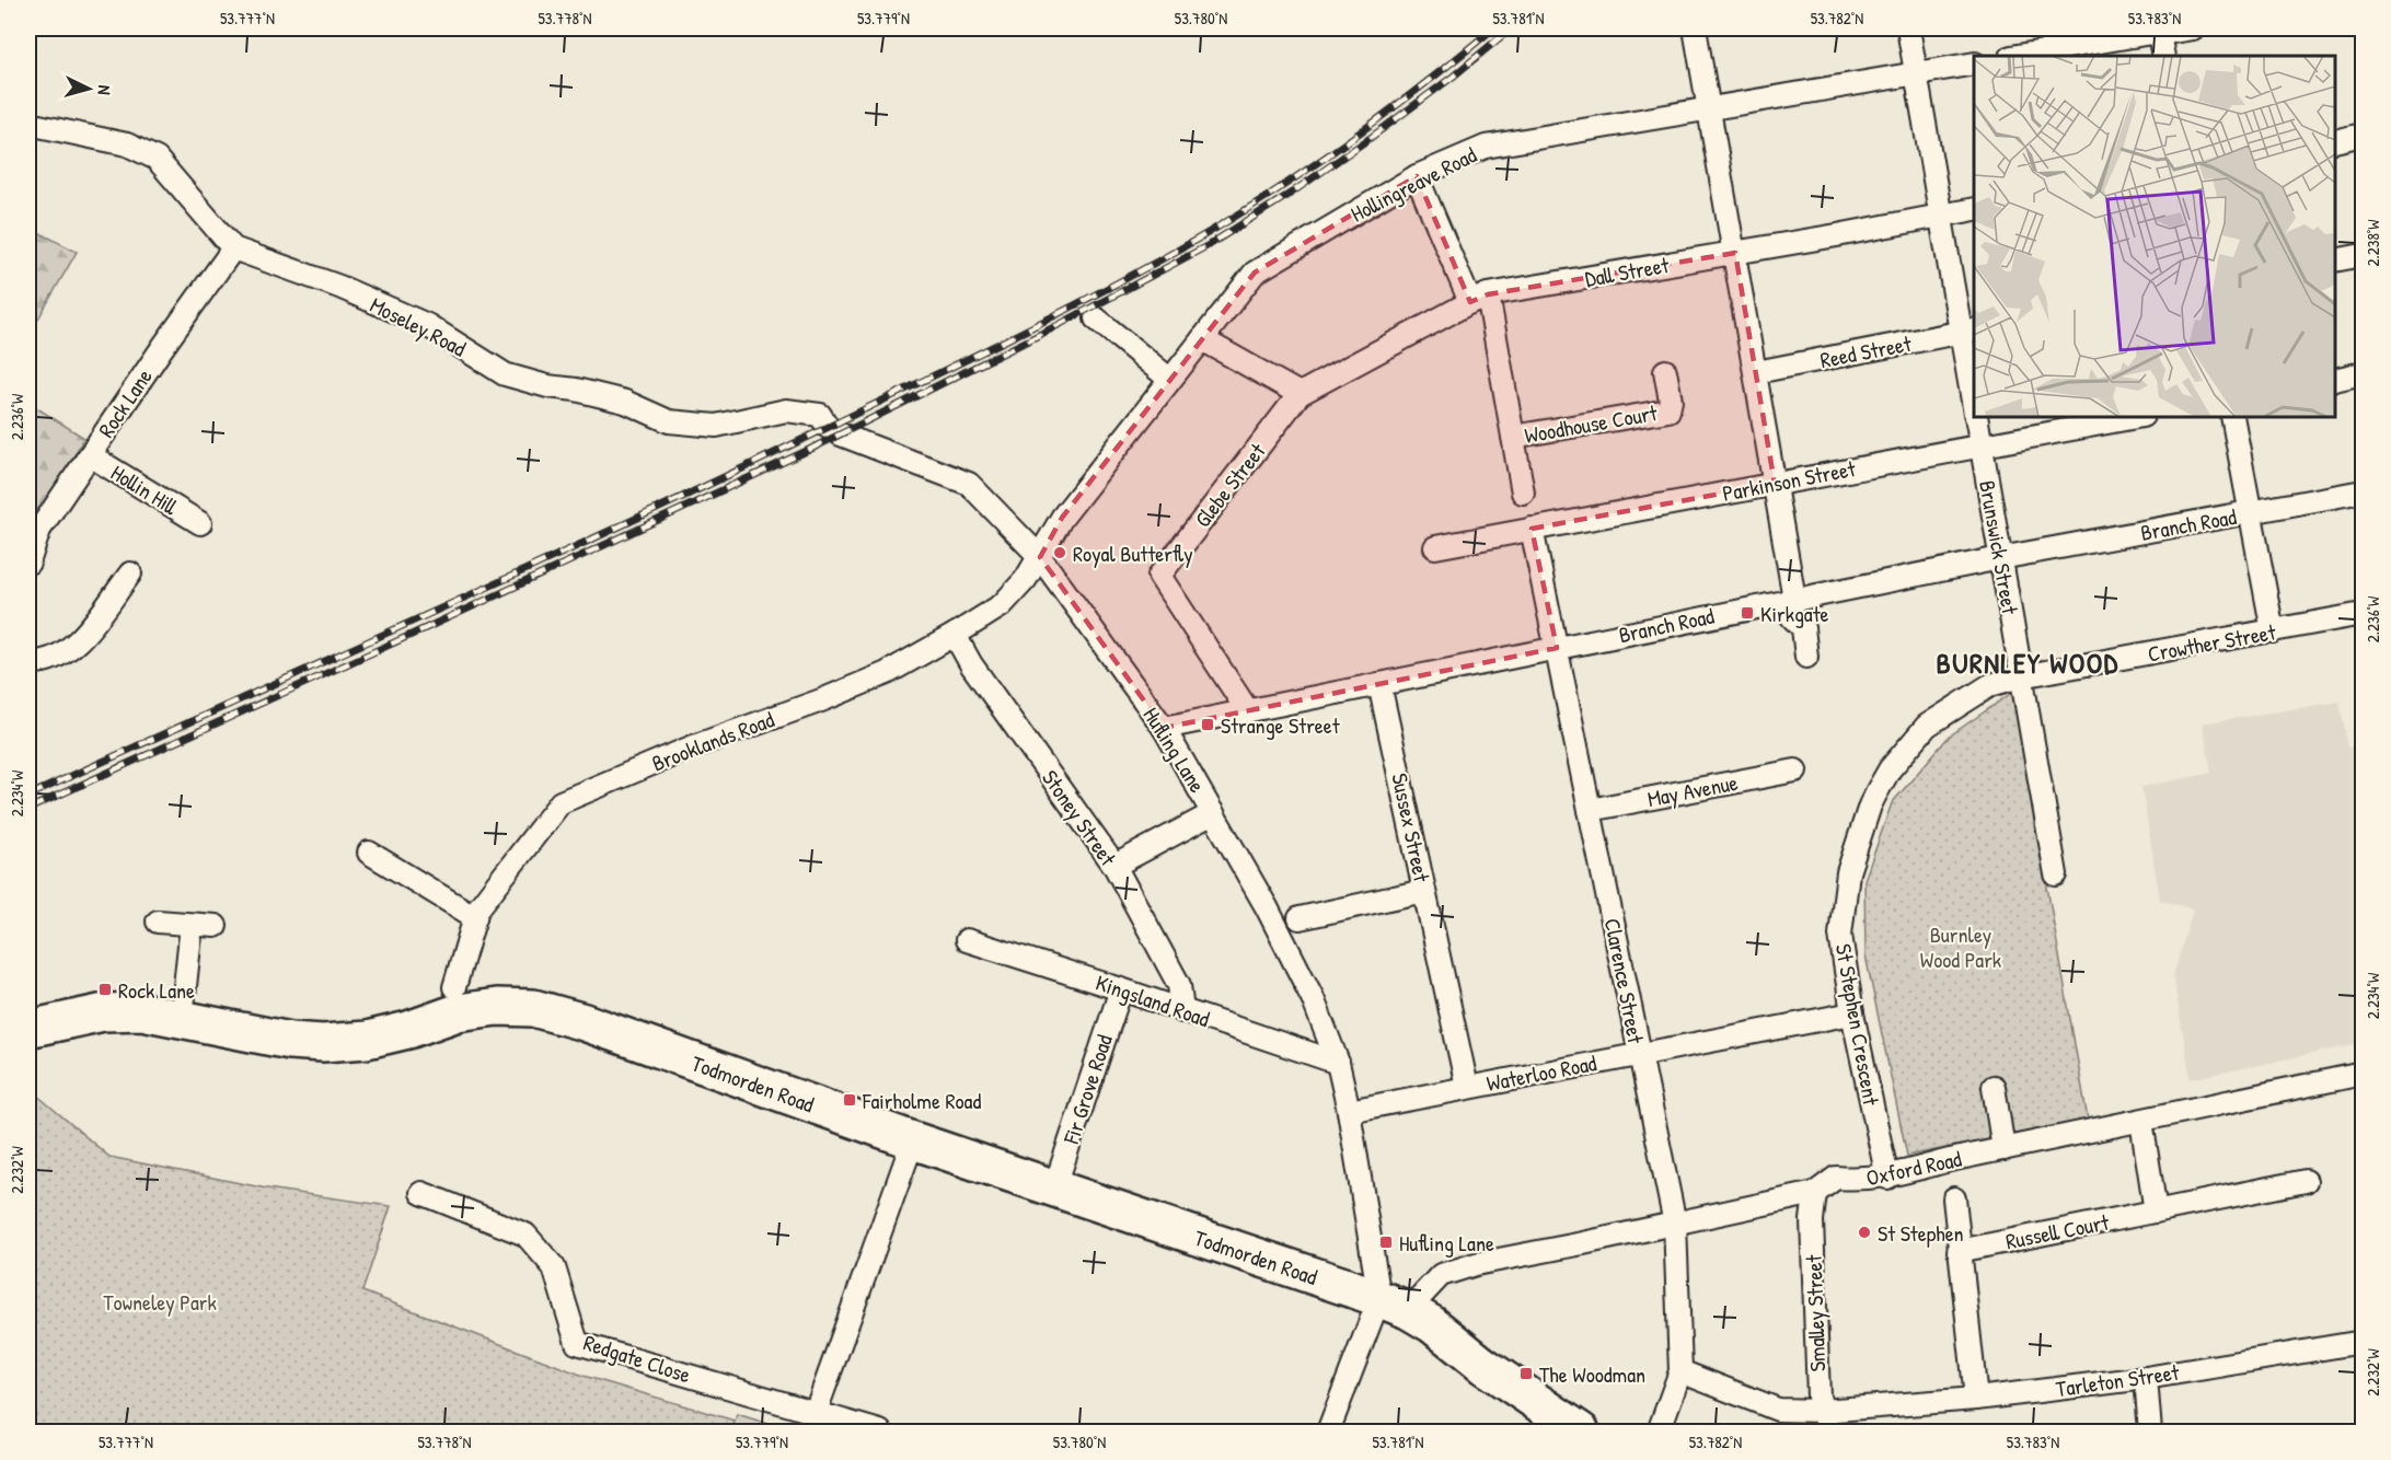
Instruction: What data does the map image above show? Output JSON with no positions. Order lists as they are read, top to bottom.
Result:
{
  "streets": {
    "highway": ["Todmorden Road"],
    "street": [
      "Hollingreave Road",
      "Dall Street",
      "Moseley Road",
      "Reed Street",
      "Rock Lane",
      "Woodhouse Court",
      "Parkinson Street",
      "Glebe Street",
      "Hollin Hill",
      "Branch Road",
      "Brunswick Street",
      "Crowther Street",
      "Brooklands Road",
      "Hufling Lane",
      "May Avenue",
      "Stoney Street",
      "Sussex Street",
      "Clarence Street",
      "Kingsland Road",
      "St Stephen Crescent",
      "Waterloo Road",
      "Fir Grove Road",
      "Oxford Road",
      "Russell Court",
      "Smalley Street",
      "Redgate Close",
      "Tarleton Street"
    ]
  },
  "crossings": [
    ["Hollingreave Road", "Woodhouse Court"],
    ["Hollingreave Road", "Brunswick Street"],
    ["Hollingreave Road", "Brooklands Road"],
    ["Hollingreave Road", "Hufling Lane"],
    ["Dall Street", "Woodhouse Court"],
    ["Dall Street", "Glebe Street"],
    ["Dall Street", "Brunswick Street"],
    ["Moseley Road", "Rock Lane"],
    ["Moseley Road", "Hufling Lane"],
    ["Reed Street", "Brunswick Street"],
    ["Rock Lane", "Hollin Hill"],
    ["Parkinson Street", "Brunswick Street"],
    ["Parkinson Street", "Clarence Street"],
    ["Glebe Street", "Branch Road"],
    ["Branch Road", "Brunswick Street"],
    ["Branch Road", "Hufling Lane"],
    ["Branch Road", "Sussex Street"],
    ["Branch Road", "Clarence Street"],
    ["Brunswick Street", "Crowther Street"],
    ["Brunswick Street", "St Stephen Crescent"],
    ["Crowther Street", "St Stephen Crescent"],
    ["Brooklands Road", "Hufling Lane"],
    ["Brooklands Road", "Stoney Street"],
    ["Hufling Lane", "Kingsland Road"],
    ["Hufling Lane", "Waterloo Road"],
    ["Hufling Lane", "Todmorden Road"],
    ["Hufling Lane", "Oxford Road"],
    ["May Avenue", "Clarence Street"],
    ["Stoney Street", "Kingsland Road"],
    ["Sussex Street", "Waterloo Road"],
    ["Clarence Street", "Waterloo Road"],
    ["Clarence Street", "Oxford Road"],
    ["Clarence Street", "Tarleton Street"],
    ["Kingsland Road", "Fir Grove Road"],
    ["St Stephen Crescent", "Waterloo Road"],
    ["St Stephen Crescent", "Oxford Road"],
    ["Todmorden Road", "Fir Grove Road"],
    ["Todmorden Road", "Oxford Road"],
    ["Oxford Road", "Smalley Street"],
    ["Smalley Street", "Tarleton Street"]
  ],
  "districts": ["BURNLEY WOOD"],
  "parks": ["Burnley Wood Park", "Towneley Park"],
  "places": {
    "other": ["Royal Butterfly", "St Stephen"],
    "transit": [
      "Kirkgate",
      "Strange Street",
      "Rock Lane",
      "Fairholme Road",
      "Hufling Lane",
      "The Woodman"
    ]
  },
  "north": "right",
  "coordinates": [
    "53.777°N",
    "53.778°N",
    "53.779°N",
    "53.780°N",
    "53.781°N",
    "53.782°N",
    "53.783°N",
    "2.238°W",
    "2.236°W",
    "2.234°W",
    "2.232°W"
  ]
}
